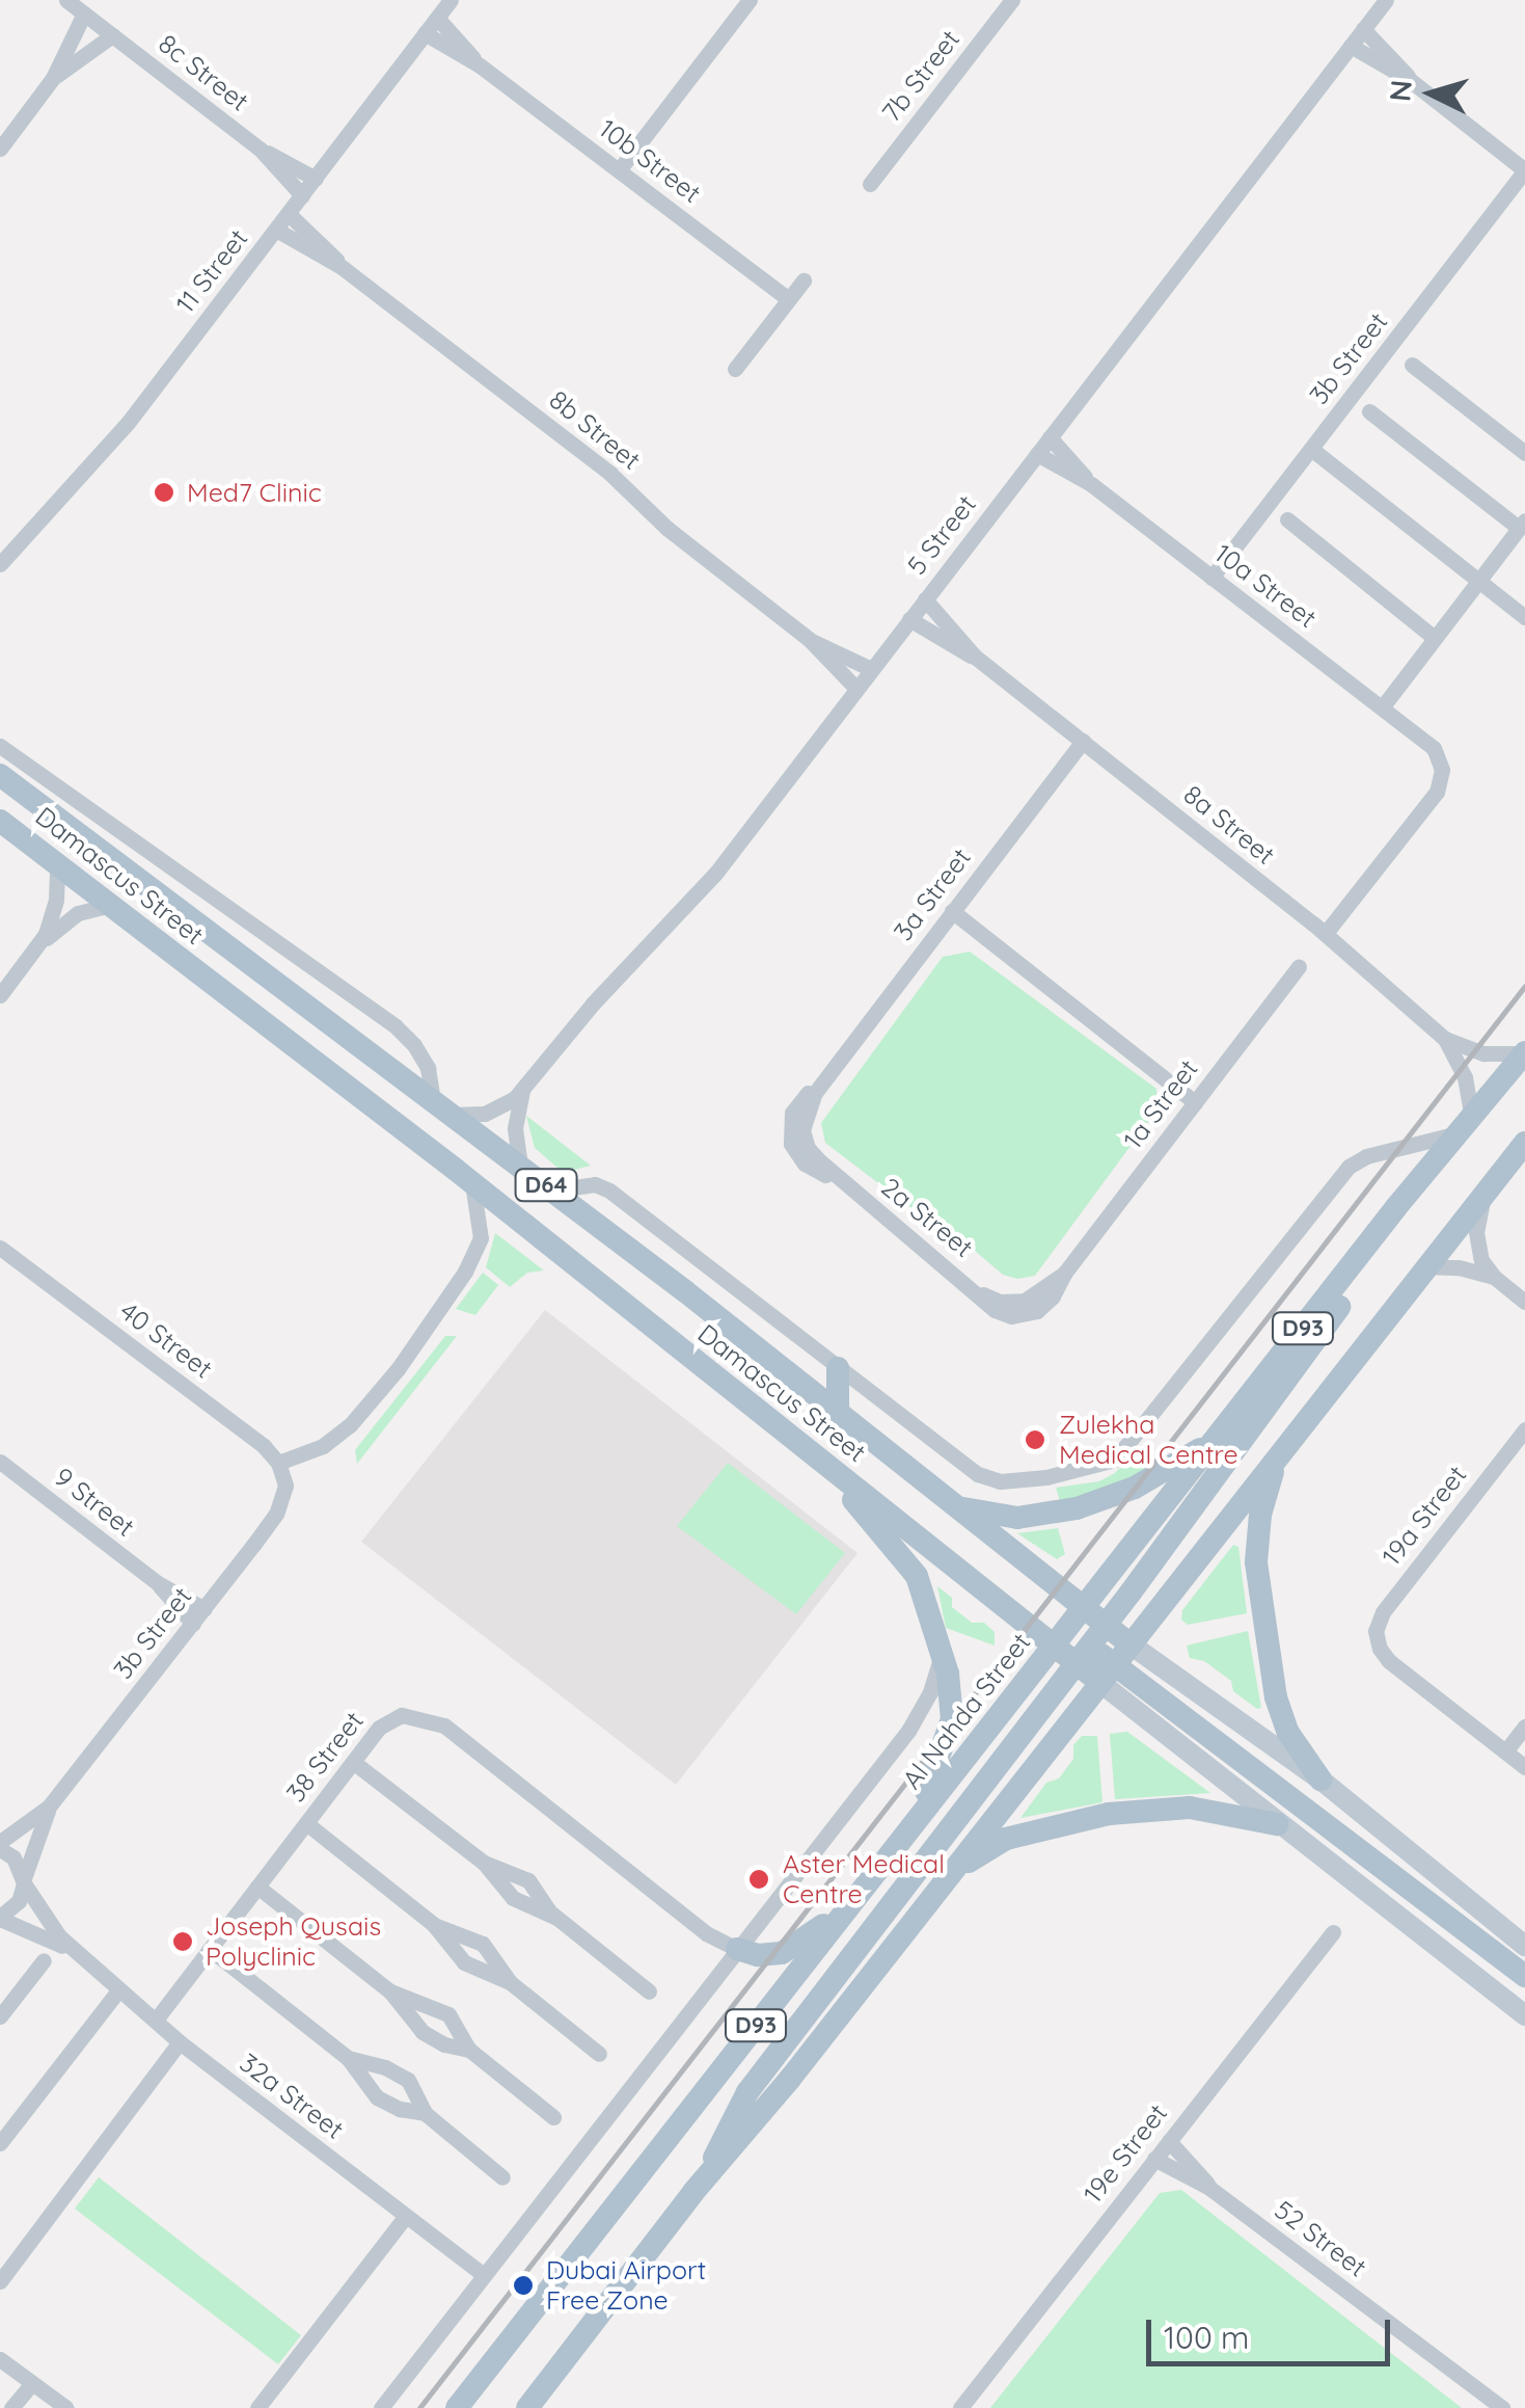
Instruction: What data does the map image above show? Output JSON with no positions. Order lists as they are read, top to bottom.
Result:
{
  "streets": {
    "main road": [
      "Damascus Street",
      "D64",
      "D93",
      "Al Nahda Street"
    ],
    "street": [
      "8c Street",
      "7b Street",
      "10b Street",
      "11 Street",
      "3b Street",
      "8b Street",
      "5 Street",
      "10a Street",
      "8a Street",
      "3a Street",
      "1a Street",
      "2a Street",
      "40 Street",
      "9 Street",
      "19a Street",
      "38 Street",
      "32a Street",
      "19e Street",
      "52 Street"
    ]
  },
  "crossings": [
    ["8c Street", "11 Street"],
    ["10b Street", "11 Street"],
    ["11 Street", "8b Street"],
    ["3b Street", "10a Street"],
    ["3b Street", "40 Street"],
    ["3b Street", "9 Street"],
    ["3b Street", "32a Street"],
    ["8b Street", "5 Street"],
    ["5 Street", "10a Street"],
    ["5 Street", "8a Street"],
    ["5 Street", "Damascus Street"],
    ["10a Street", "8a Street"],
    ["8a Street", "3a Street"],
    ["8a Street", "Al Nahda Street"],
    ["Damascus Street", "D93"],
    ["Damascus Street", "Al Nahda Street"],
    ["3a Street", "2a Street"],
    ["1a Street", "2a Street"],
    ["38 Street", "32a Street"],
    ["19e Street", "52 Street"]
  ],
  "places": [
    "Med7 Clinic",
    "Zulekha Medical Centre",
    "Aster Medical Centre",
    "Joseph Qusais Polyclinic",
    "Dubai Airport Free Zone"
  ],
  "scale_bar": "100 m",
  "north": "left"
}
